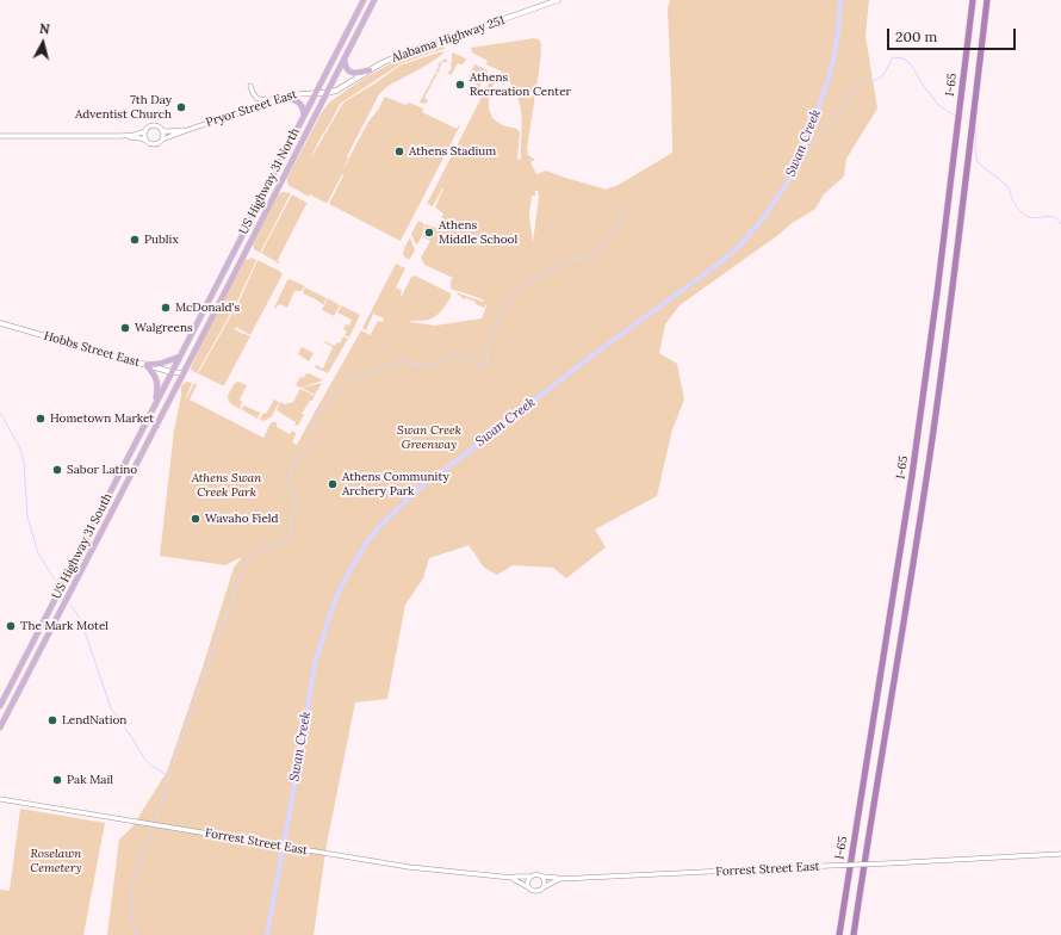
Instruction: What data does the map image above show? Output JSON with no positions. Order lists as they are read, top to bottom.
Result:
{
  "streets": {
    "highway": ["I-65"],
    "main road": [
      "Alabama Highway 251",
      "US Highway 31 North",
      "Hobbs Street East",
      "US Highway 31 South"
    ],
    "street": ["Pryor Street East", "Forrest Street East"]
  },
  "crossings": [
    ["Alabama Highway 251", "Pryor Street East"],
    ["Alabama Highway 251", "US Highway 31 North"],
    ["Pryor Street East", "US Highway 31 North"],
    ["US Highway 31 North", "Hobbs Street East"],
    ["US Highway 31 North", "US Highway 31 South"],
    ["Hobbs Street East", "US Highway 31 South"]
  ],
  "water": ["Swan Creek"],
  "parks": ["Swan Creek Greenway", "Athens Swan Creek Park", "Roselawn Cemetery"],
  "places": [
    "Athens Recreation Center",
    "7th Day Adventist Church",
    "Athens Stadium",
    "Athens Middle School",
    "Publix",
    "McDonald's",
    "Walgreens",
    "Hometown Market",
    "Sabor Latino",
    "Athens Community Archery Park",
    "Wavaho Field",
    "The Mark Motel",
    "LendNation",
    "Pak Mail"
  ],
  "scale_bar": "200 m",
  "north": "top"
}
